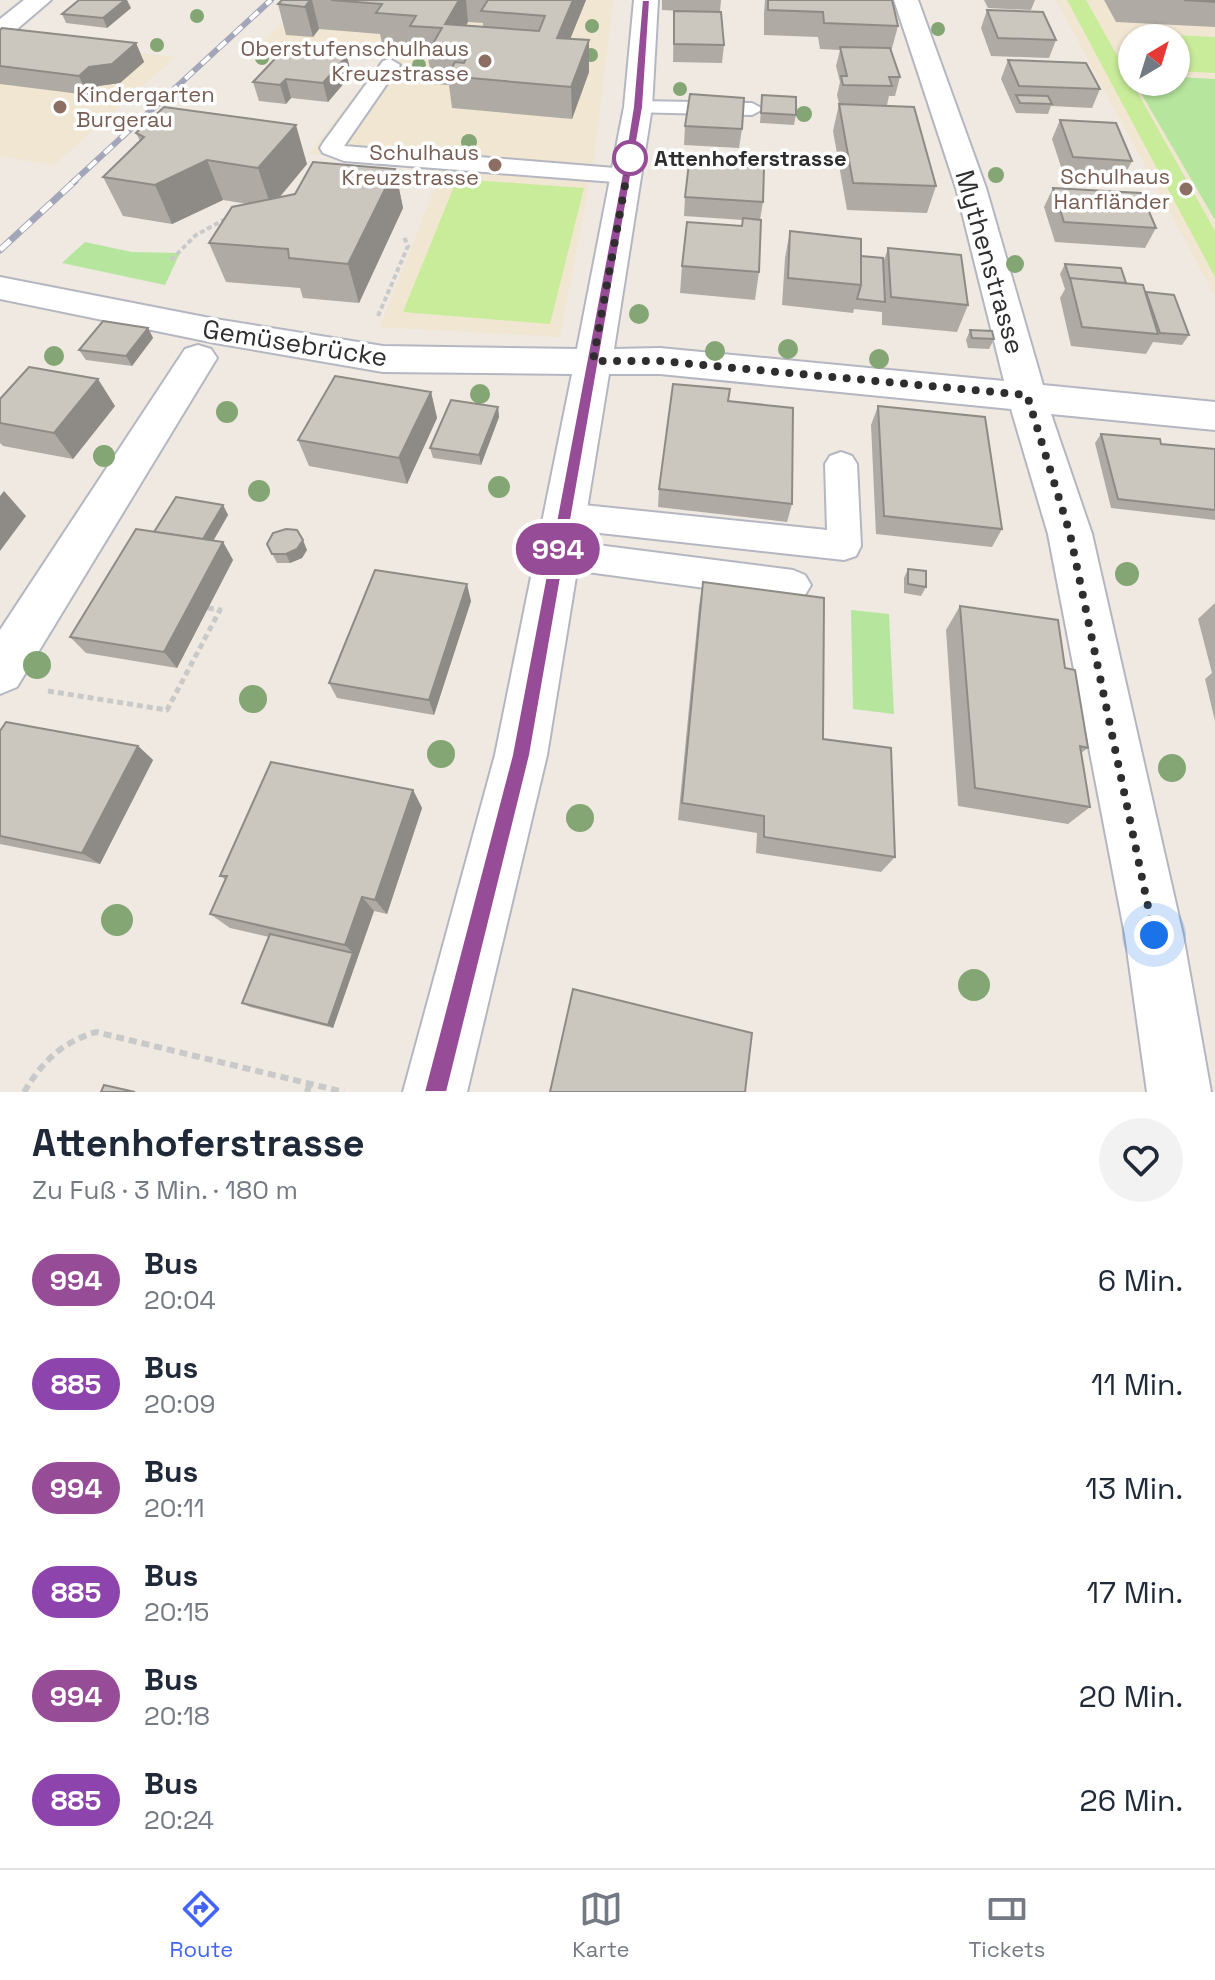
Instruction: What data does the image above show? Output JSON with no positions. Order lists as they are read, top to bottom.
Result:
{
  "streets": {
    "street": ["Mythenstrasse", "Gemüsebrücke"]
  },
  "places": [
    "Oberstufenschulhaus Kreuzstrasse",
    "Kindergarten Burgerau",
    "Attenhoferstrasse",
    "Schulhaus Kreuzstrasse",
    "Schulhaus Hanfländer"
  ],
  "lines": ["bus line 994"],
  "north": "top right",
  "page": {
    "on_map": "994",
    "heading": ["Attenhoferstrasse", "Zu Fuß · 3 Min. · 180 m"],
    "list": [
      {
        "mark": "994",
        "name": "Bus",
        "note": "20:04",
        "value": "6 Min."
      },
      {
        "mark": "885",
        "name": "Bus",
        "note": "20:09",
        "value": "11 Min."
      },
      {
        "mark": "994",
        "name": "Bus",
        "note": "20:11",
        "value": "13 Min."
      },
      {
        "mark": "885",
        "name": "Bus",
        "note": "20:15",
        "value": "17 Min."
      },
      {
        "mark": "994",
        "name": "Bus",
        "note": "20:18",
        "value": "20 Min."
      },
      {
        "mark": "885",
        "name": "Bus",
        "note": "20:24",
        "value": "26 Min."
      }
    ],
    "tabs": ["Route", "Karte", "Tickets"]
  }
}
